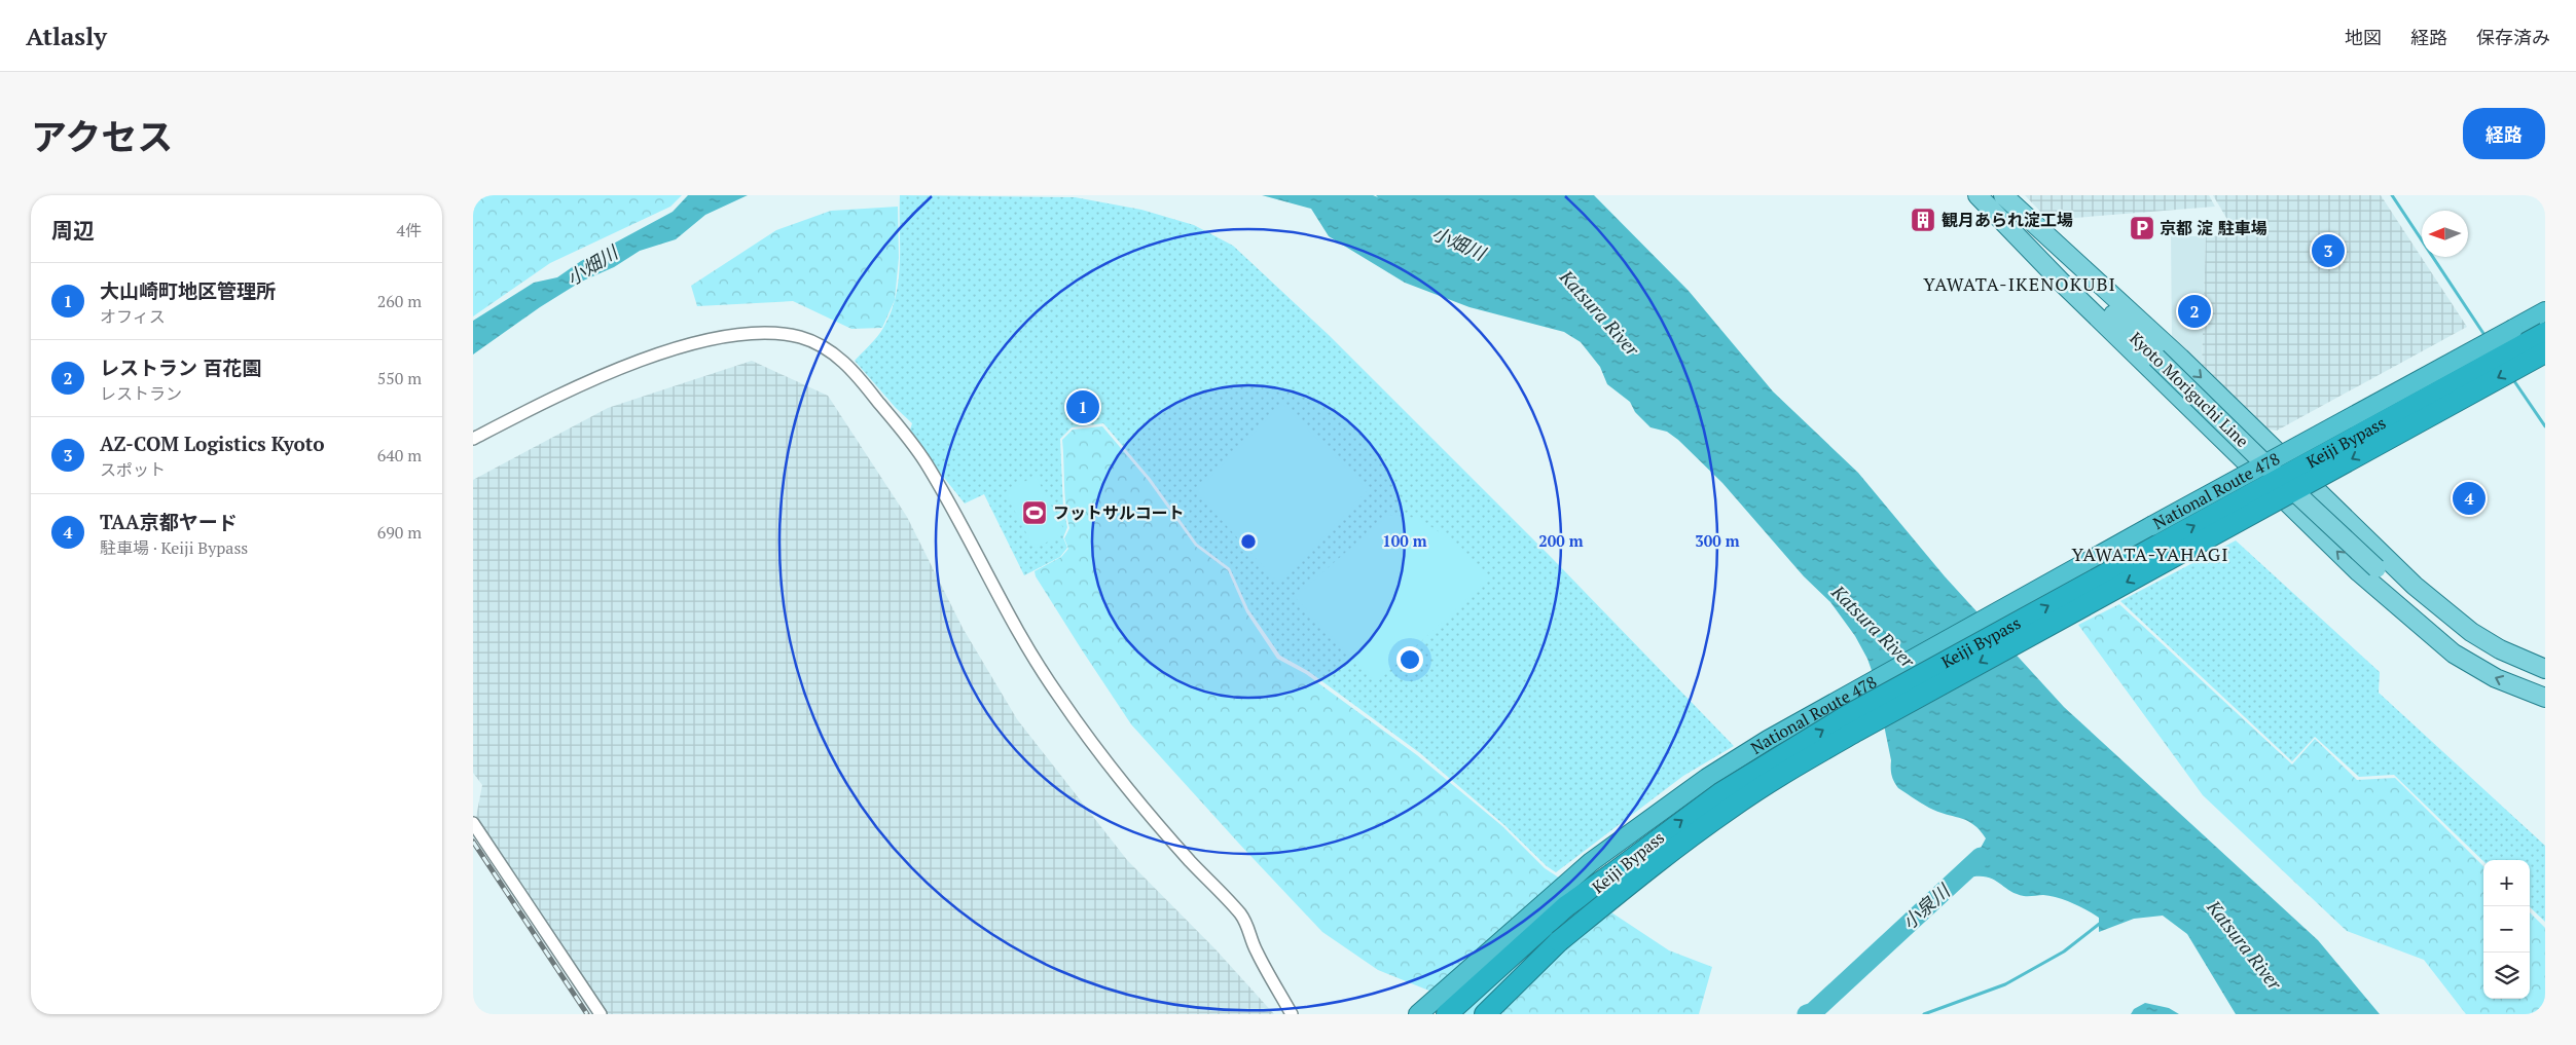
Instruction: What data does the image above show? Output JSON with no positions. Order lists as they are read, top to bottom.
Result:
{
  "streets": {
    "highway": ["Keiji Bypass", "National Route 478"],
    "main road": ["Kyoto Moriguchi Line"]
  },
  "crossings": [
    ["Kyoto Moriguchi Line", "National Route 478"]
  ],
  "districts": ["YAWATA-IKENOKUBI", "YAWATA-YAHAGI"],
  "water": ["小畑川", "Katsura River", "小泉川"],
  "places": {
    "building": ["観月あられ淀工場"],
    "parking": ["京都 淀 駐車場"],
    "sports": ["フットサルコート"]
  },
  "north": "left",
  "page": {
    "header": "Atlasly",
    "nav": ["地図", "経路", "保存済み"],
    "title": "アクセス",
    "buttons": "経路",
    "heading": ["周辺", "4件"],
    "pins": [
      "3",
      "2",
      "1",
      "4"
    ],
    "list": [
      {
        "mark": "1",
        "name": "大山崎町地区管理所",
        "note": "オフィス",
        "value": "260 m"
      },
      {
        "mark": "2",
        "name": "レストラン 百花園",
        "note": "レストラン",
        "value": "550 m"
      },
      {
        "mark": "3",
        "name": "AZ-COM Logistics Kyoto",
        "note": "スポット",
        "value": "640 m"
      },
      {
        "mark": "4",
        "name": "TAA京都ヤード",
        "note": "駐車場 · Keiji Bypass",
        "value": "690 m"
      }
    ],
    "map_buttons": ["+", "−"]
  },
  "rings": ["100 m", "200 m", "300 m"]
}
